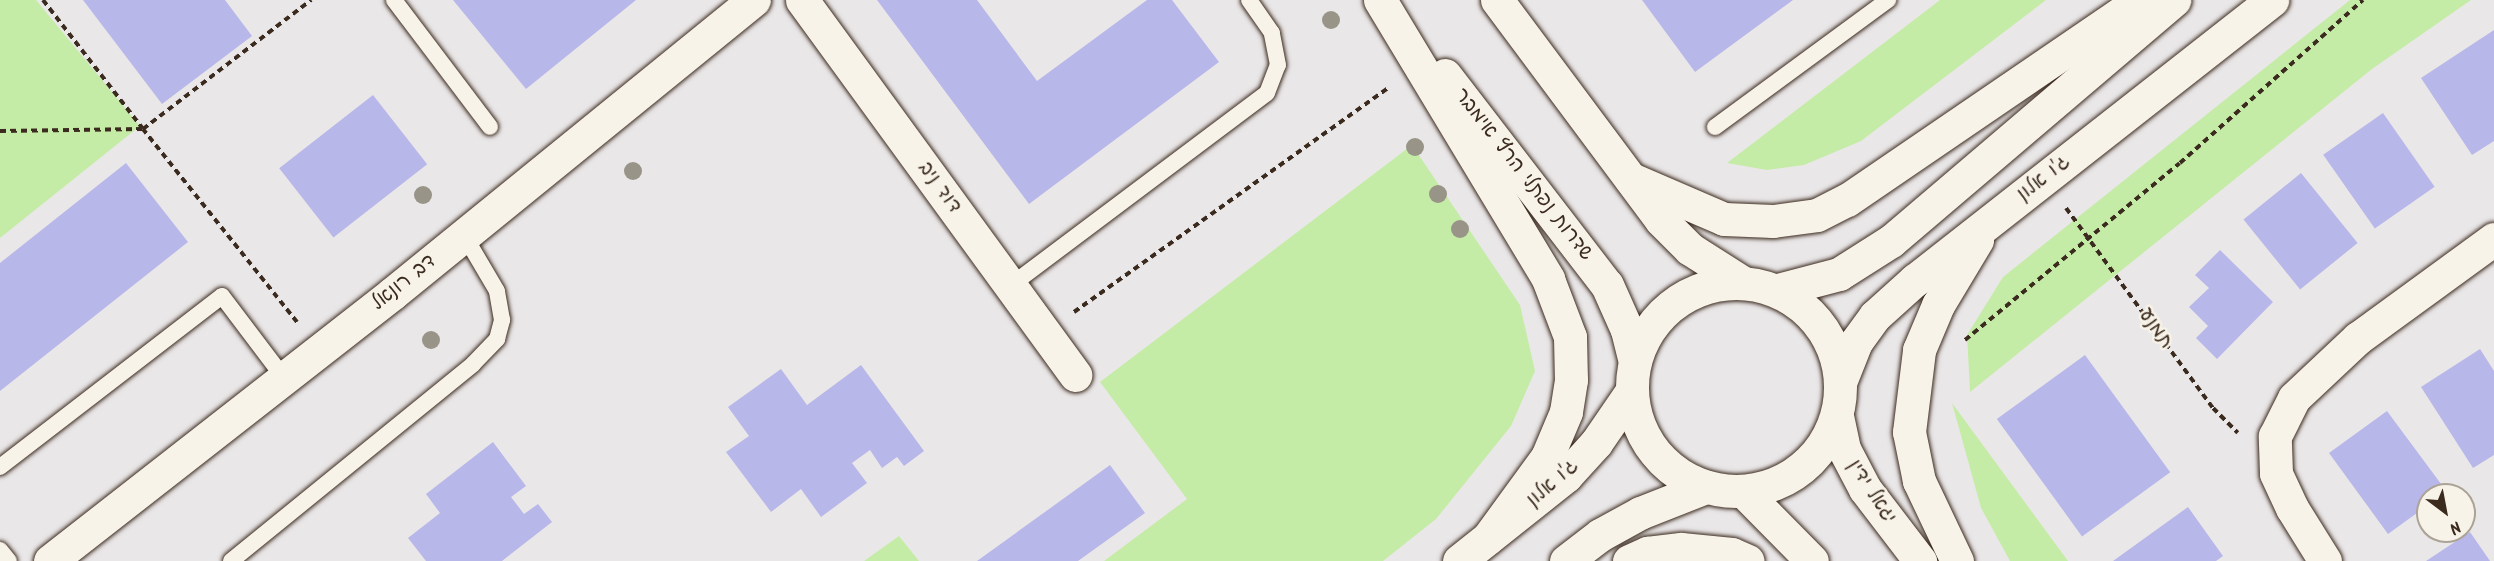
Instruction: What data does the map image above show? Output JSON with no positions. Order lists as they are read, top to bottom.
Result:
{
  "streets": {
    "main road": [
      "שדרות נפתלי הרץ אימבר",
      "ג'ו אלון",
      "דוד ניב",
      "דב רונאל",
      "יגאל ידין"
    ],
    "path": ["תמנע"]
  },
  "crossings": [
    ["שדרות נפתלי הרץ אימבר", "ג'ו אלון"],
    ["שדרות נפתלי הרץ אימבר", "יגאל ידין"],
    ["ג'ו אלון", "תמנע"],
    ["ג'ו אלון", "יגאל ידין"]
  ],
  "north": "bottom right"
}
